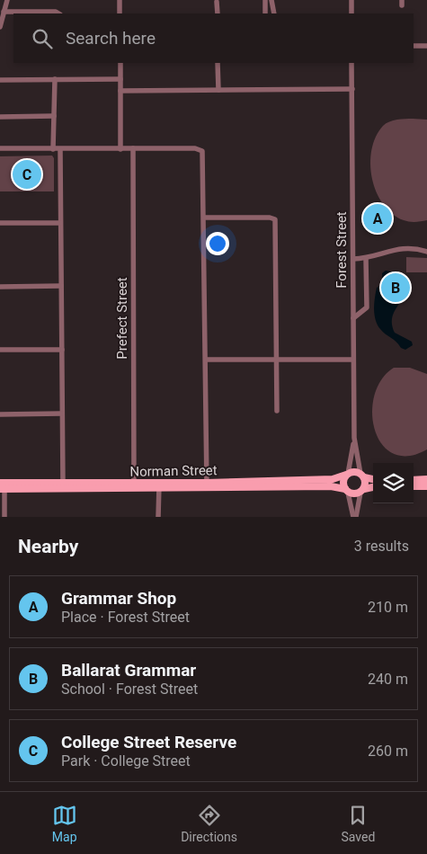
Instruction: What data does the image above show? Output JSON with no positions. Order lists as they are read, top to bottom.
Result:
{
  "streets": {
    "main road": ["Norman Street"],
    "street": ["Forest Street", "Prefect Street"]
  },
  "crossings": [
    ["Forest Street", "Norman Street"],
    ["Prefect Street", "Norman Street"]
  ],
  "page": {
    "search": "Search here",
    "pins": ["C", "A", "B"],
    "heading": ["Nearby", "3 results"],
    "list": [
      {
        "mark": "A",
        "name": "Grammar Shop",
        "note": "Place · Forest Street",
        "value": "210 m"
      },
      {
        "mark": "B",
        "name": "Ballarat Grammar",
        "note": "School · Forest Street",
        "value": "240 m"
      },
      {
        "mark": "C",
        "name": "College Street Reserve",
        "note": "Park · College Street",
        "value": "260 m"
      }
    ],
    "nav": ["Map", "Directions", "Saved"]
  }
}
